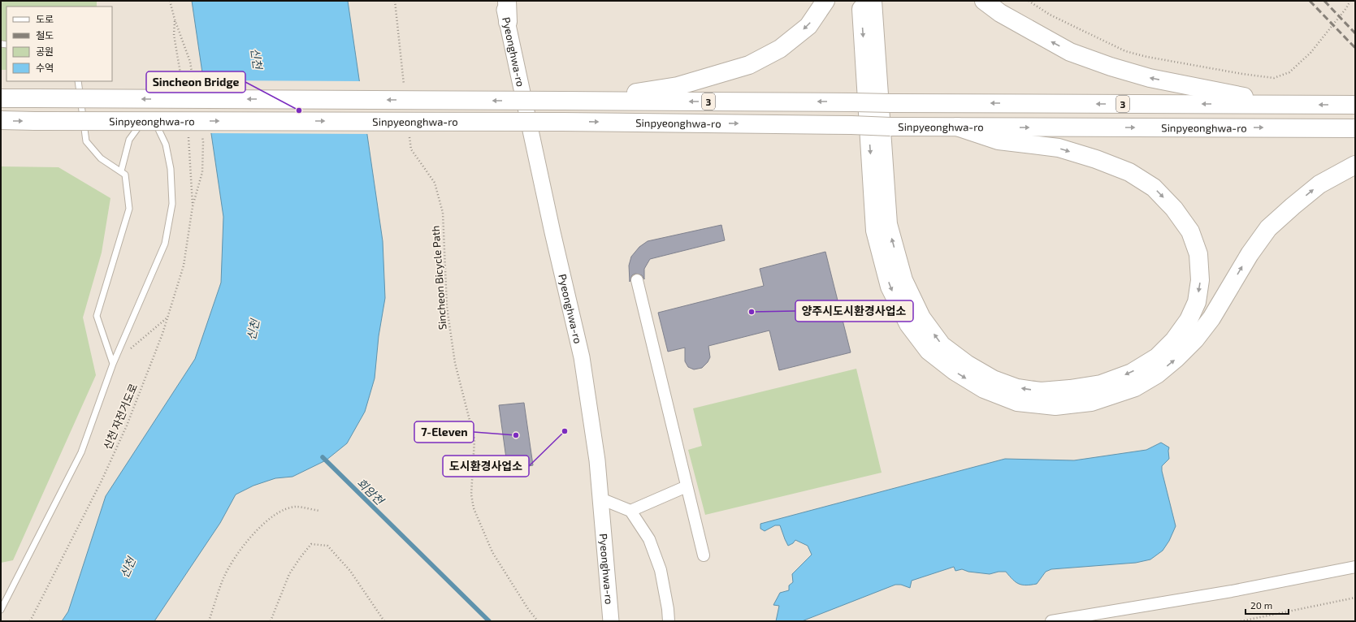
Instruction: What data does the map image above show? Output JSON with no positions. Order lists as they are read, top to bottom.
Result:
{
  "streets": {
    "highway": ["3", "Sinpyeonghwa-ro"],
    "main road": ["Pyeonghwa-ro"],
    "path": ["Sincheon Bicycle Path", "신천 자전거도로"]
  },
  "water": ["신천", "회암천"],
  "places": [
    "Sincheon Bridge",
    "양주시도시환경사업소",
    "도시환경사업소",
    "7-Eleven"
  ],
  "legend": [
    "도로",
    "철도",
    "공원",
    "수역"
  ],
  "scale_bar": "20 m"
}
